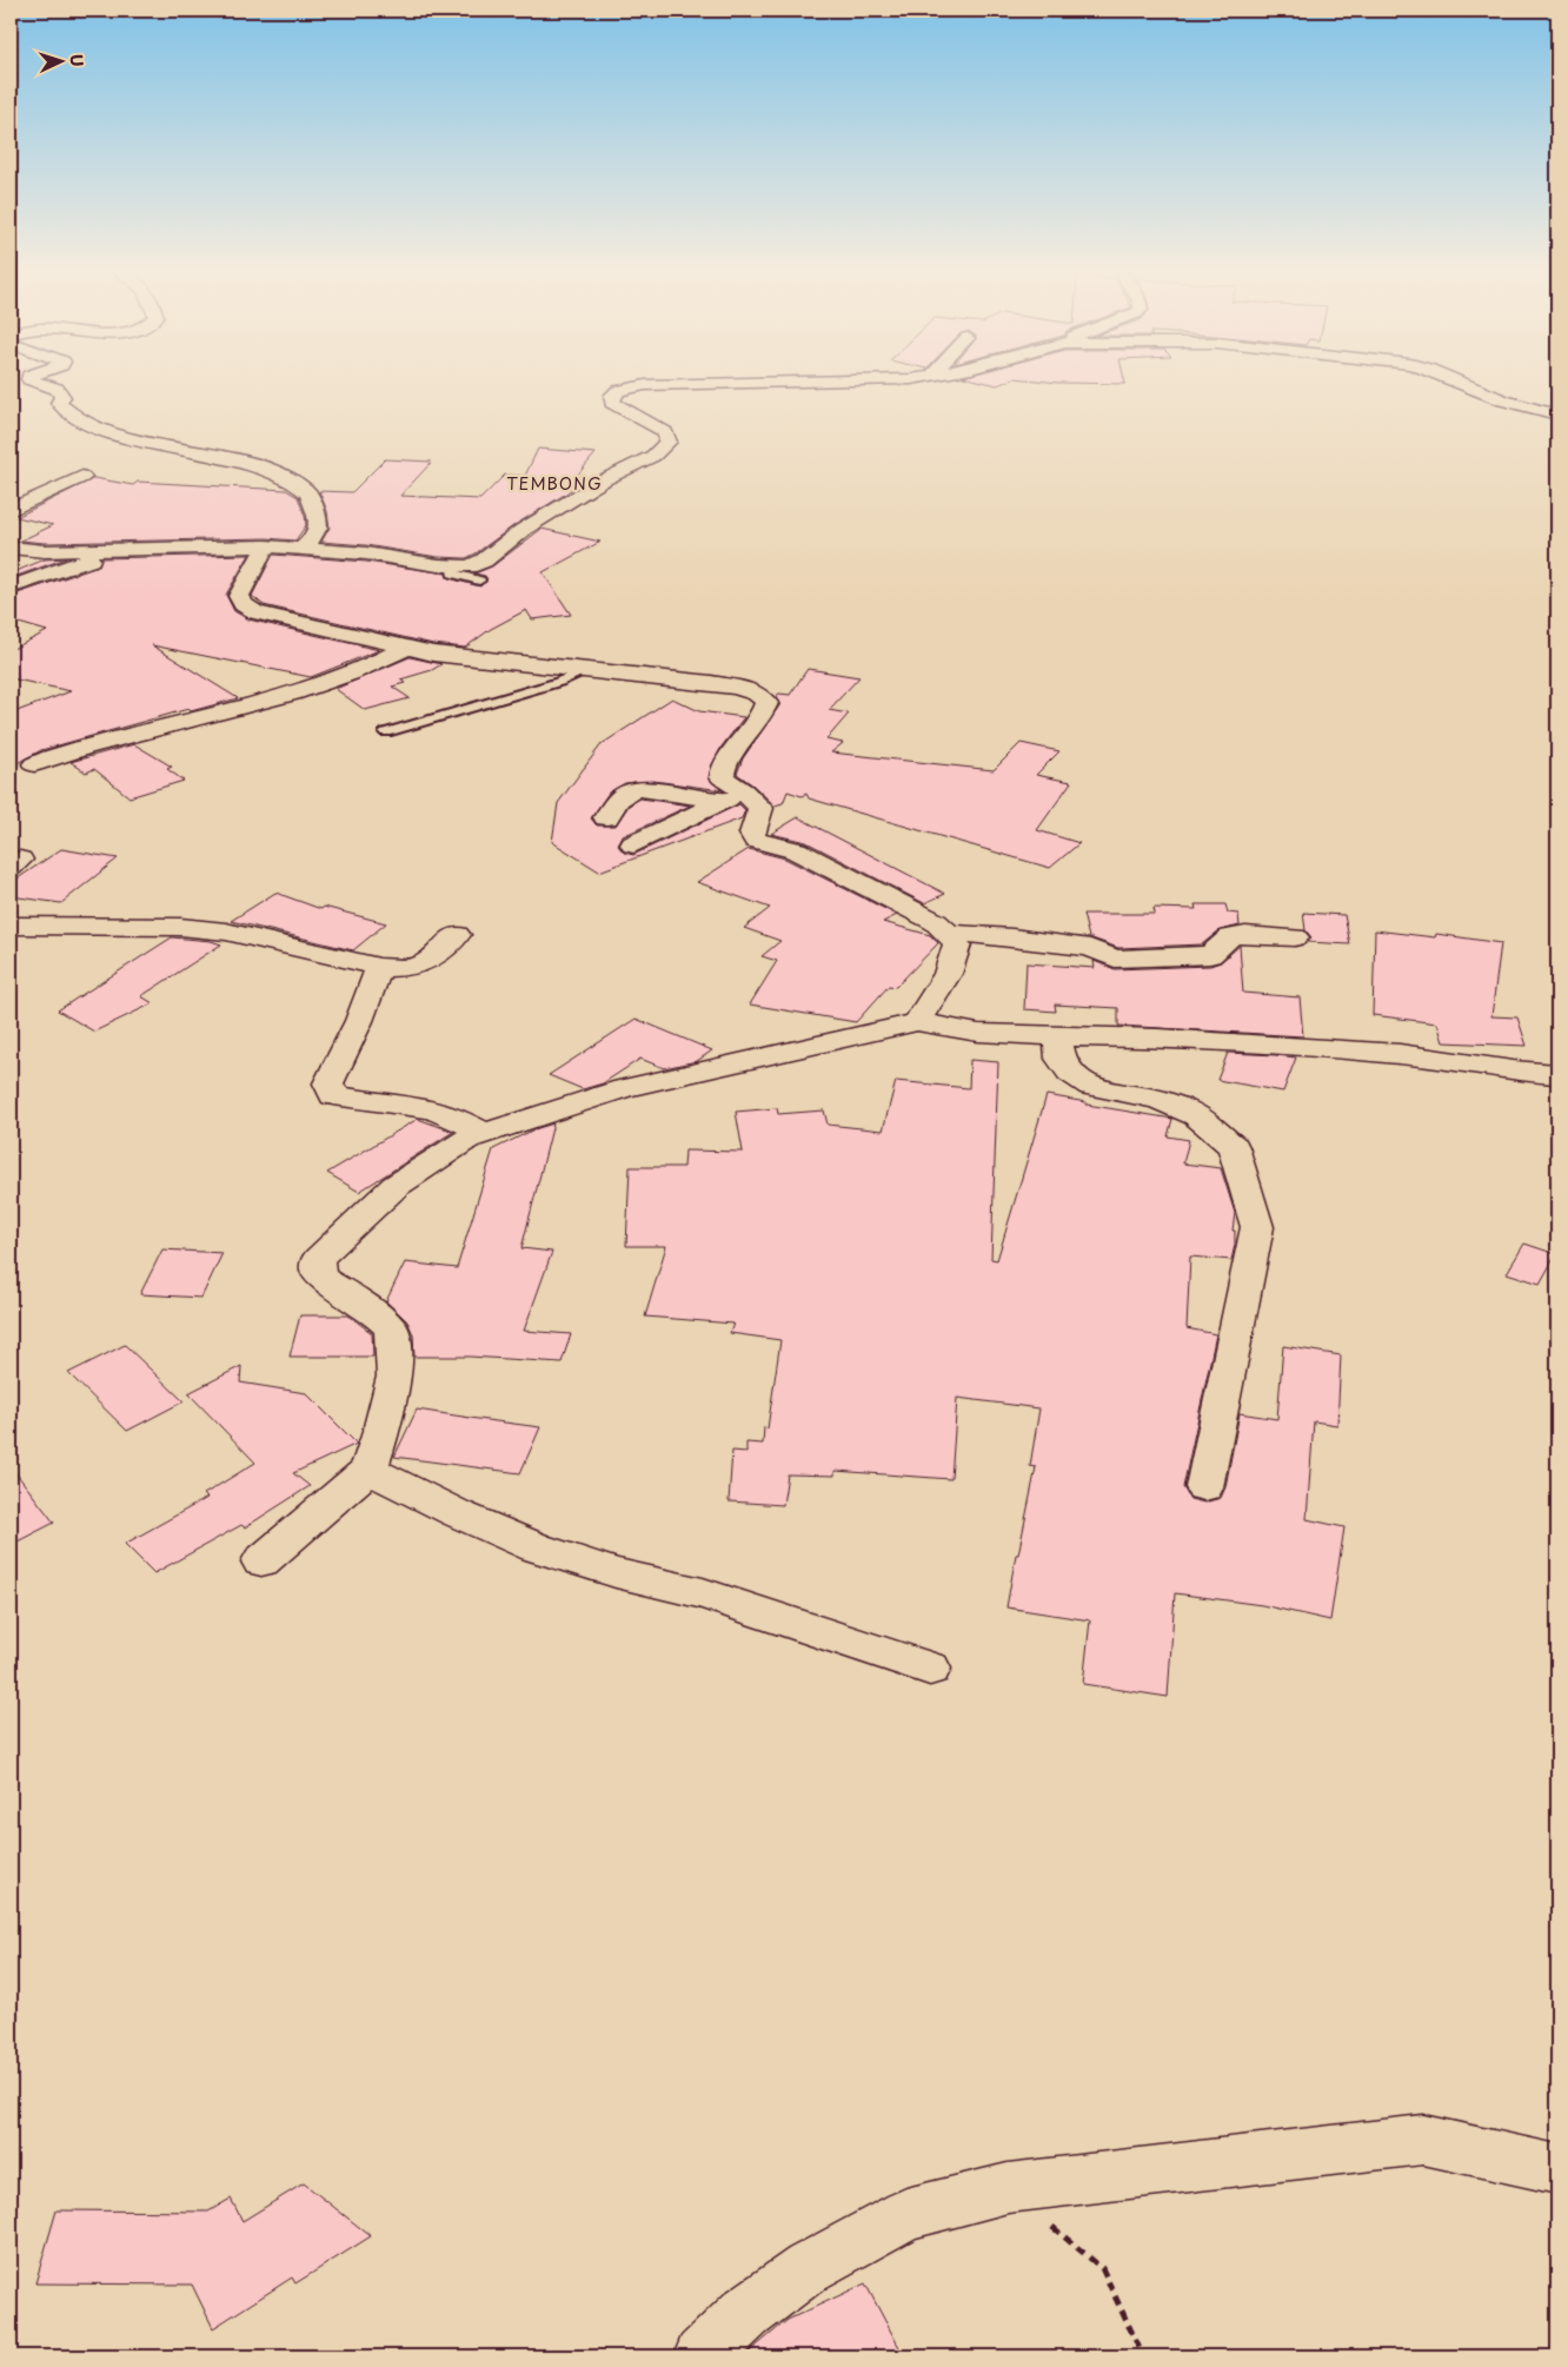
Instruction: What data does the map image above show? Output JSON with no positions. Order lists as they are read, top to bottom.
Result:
{
  "districts": ["TEMBONG"],
  "north": "right"
}
